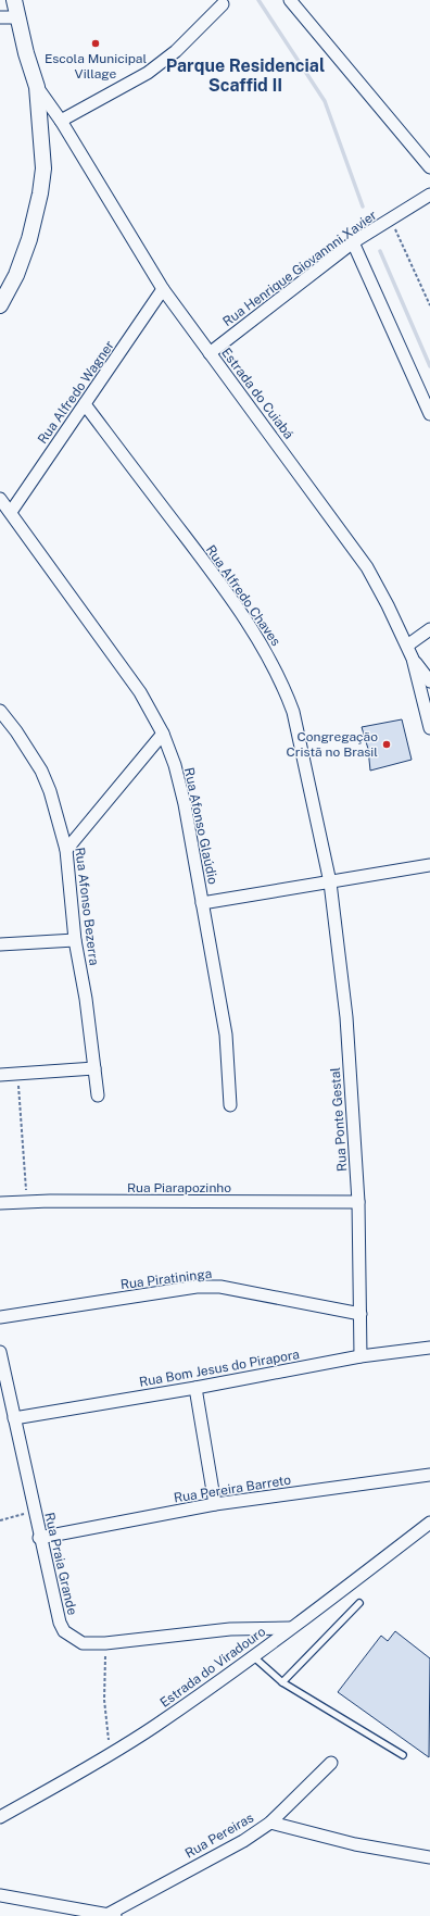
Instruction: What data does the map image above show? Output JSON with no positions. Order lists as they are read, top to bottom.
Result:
{
  "streets": {
    "street": [
      "Rua Henrique Giovannni Xavier",
      "Rua Alfredo Wagner",
      "Estrada do Cuiabá",
      "Rua Alfredo Chaves",
      "Rua Afonso Glaúdio",
      "Rua Afonso Bezerra",
      "Rua Ponte Gestal",
      "Rua Piarapozinho",
      "Rua Piratininga",
      "Rua Bom Jesus do Pirapora",
      "Rua Pereira Barreto",
      "Rua Praia Grande",
      "Estrada do Viradouro",
      "Rua Pereiras"
    ]
  },
  "crossings": [
    ["Rua Henrique Giovannni Xavier", "Estrada do Cuiabá"],
    ["Rua Alfredo Wagner", "Estrada do Cuiabá"],
    ["Rua Alfredo Wagner", "Rua Alfredo Chaves"],
    ["Rua Alfredo Wagner", "Rua Afonso Glaúdio"],
    ["Rua Alfredo Chaves", "Rua Ponte Gestal"],
    ["Rua Ponte Gestal", "Rua Piarapozinho"],
    ["Rua Ponte Gestal", "Rua Piratininga"],
    ["Rua Ponte Gestal", "Rua Bom Jesus do Pirapora"],
    ["Rua Bom Jesus do Pirapora", "Rua Praia Grande"],
    ["Rua Pereira Barreto", "Rua Praia Grande"],
    ["Rua Praia Grande", "Estrada do Viradouro"]
  ],
  "districts": ["Parque Residencial Scaffid II"],
  "places": ["Escola Municipal Village", "Congregação Cristã no Brasil"]
}
